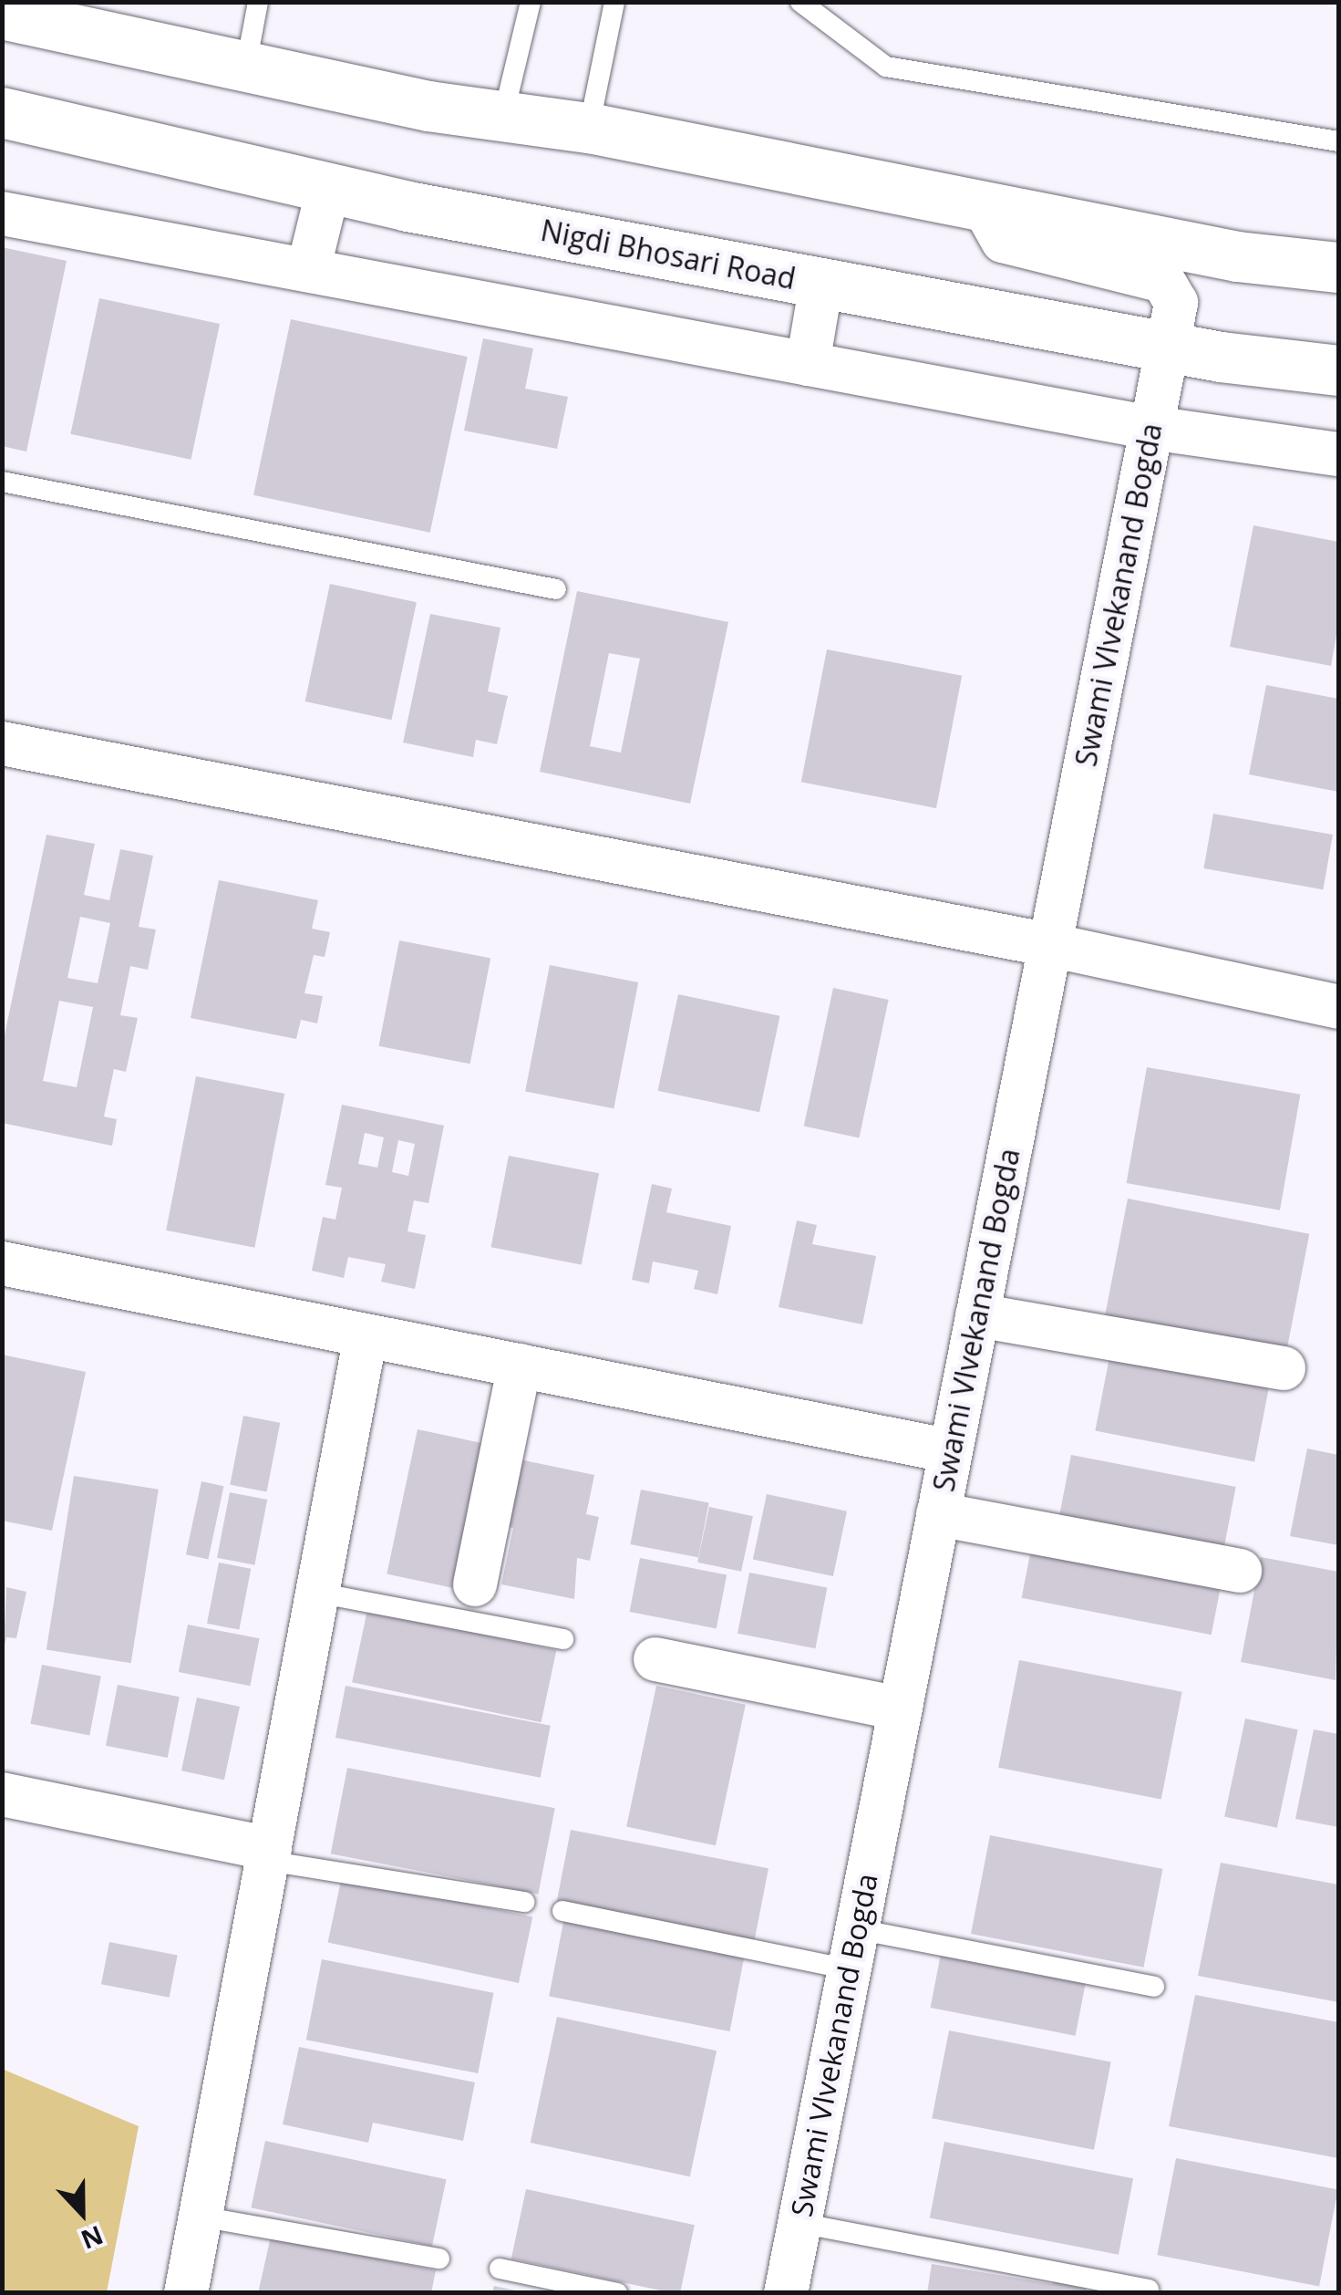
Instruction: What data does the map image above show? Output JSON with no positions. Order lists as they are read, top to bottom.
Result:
{
  "streets": {
    "main road": ["Nigdi Bhosari Road"],
    "street": ["Swami VIvekanand Bogda"]
  },
  "crossings": [
    ["Nigdi Bhosari Road", "Swami VIvekanand Bogda"]
  ],
  "north": "bottom"
}
